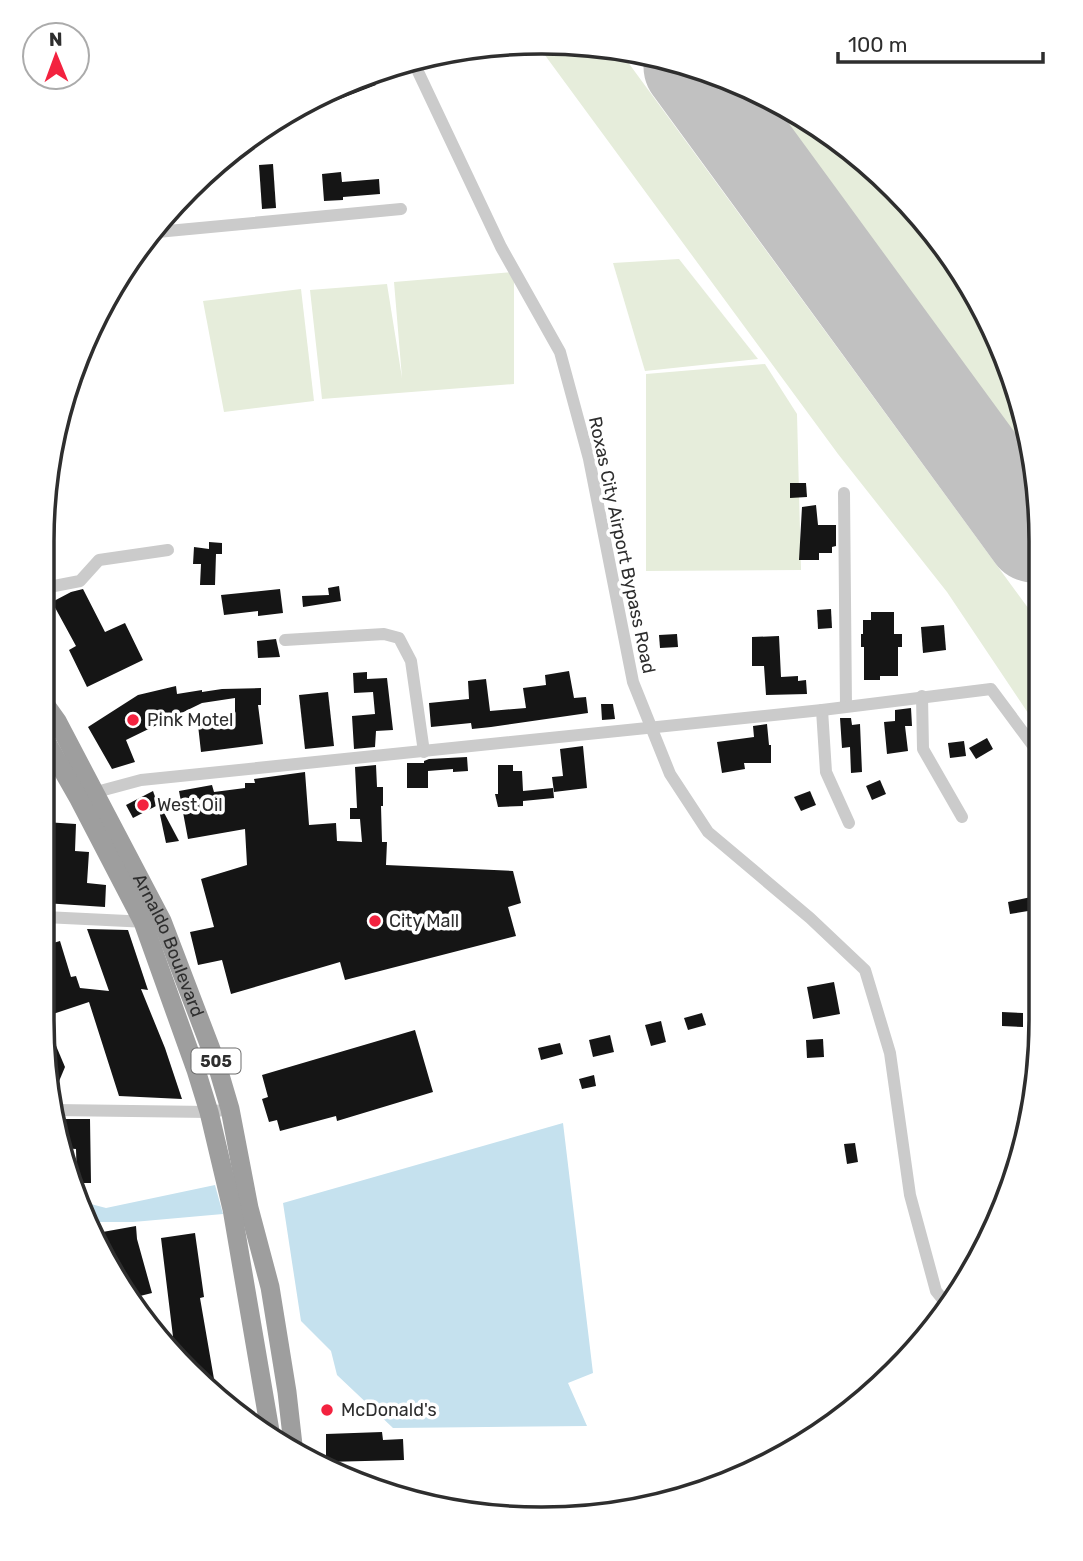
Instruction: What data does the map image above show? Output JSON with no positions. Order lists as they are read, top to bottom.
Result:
{
  "streets": {
    "highway": ["Arnaldo Boulevard", "505"],
    "street": ["Roxas City Airport Bypass Road"]
  },
  "places": [
    "Pink Motel",
    "West Oil",
    "City Mall",
    "McDonald's"
  ],
  "scale_bar": "100 m",
  "north": "top"
}
